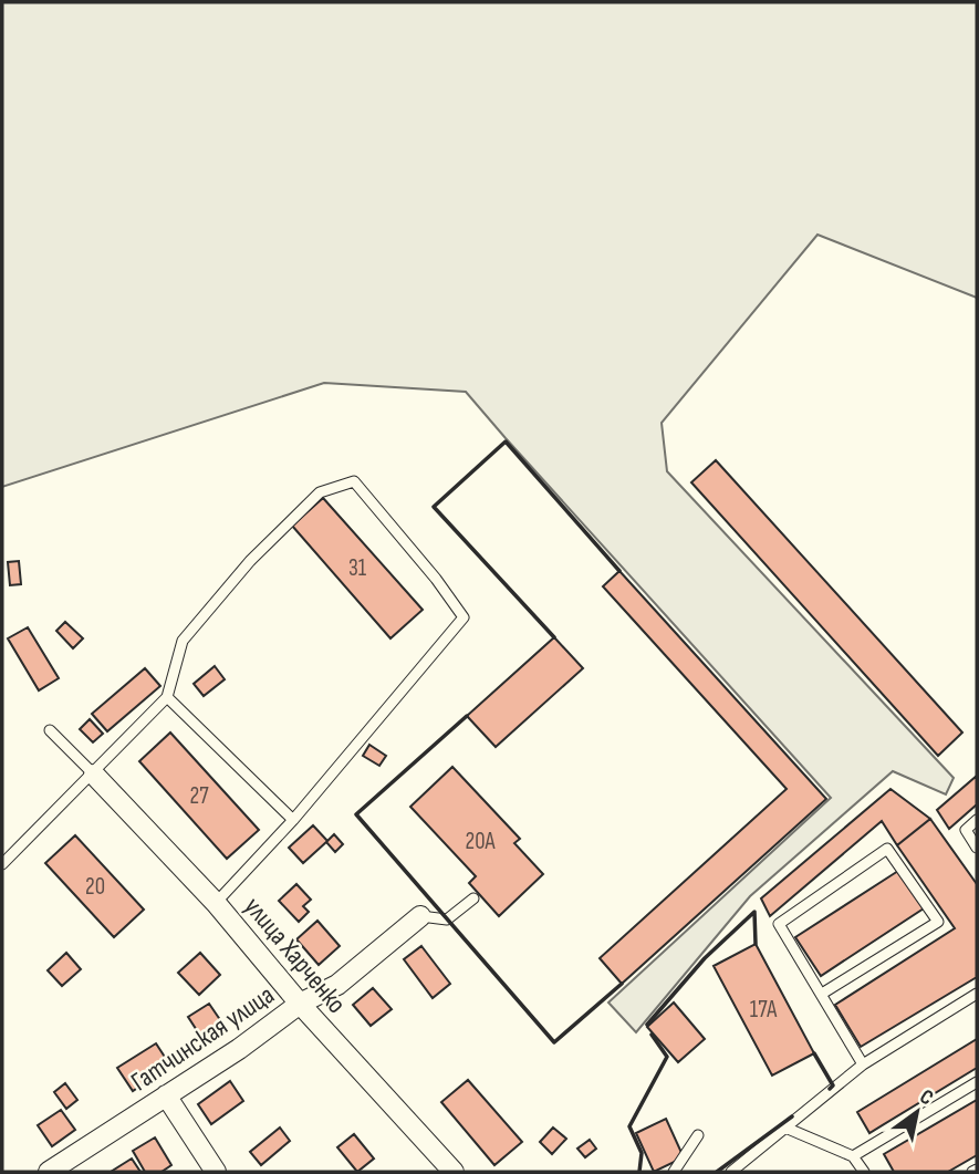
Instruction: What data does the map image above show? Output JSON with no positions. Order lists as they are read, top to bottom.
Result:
{
  "streets": {
    "street": ["улица Харченко", "Гатчинская улица"]
  },
  "crossings": [
    ["улица Харченко", "Гатчинская улица"]
  ],
  "house_numbers": [
    "31",
    "27",
    "20А",
    "20",
    "17А"
  ],
  "north": "top right"
}
